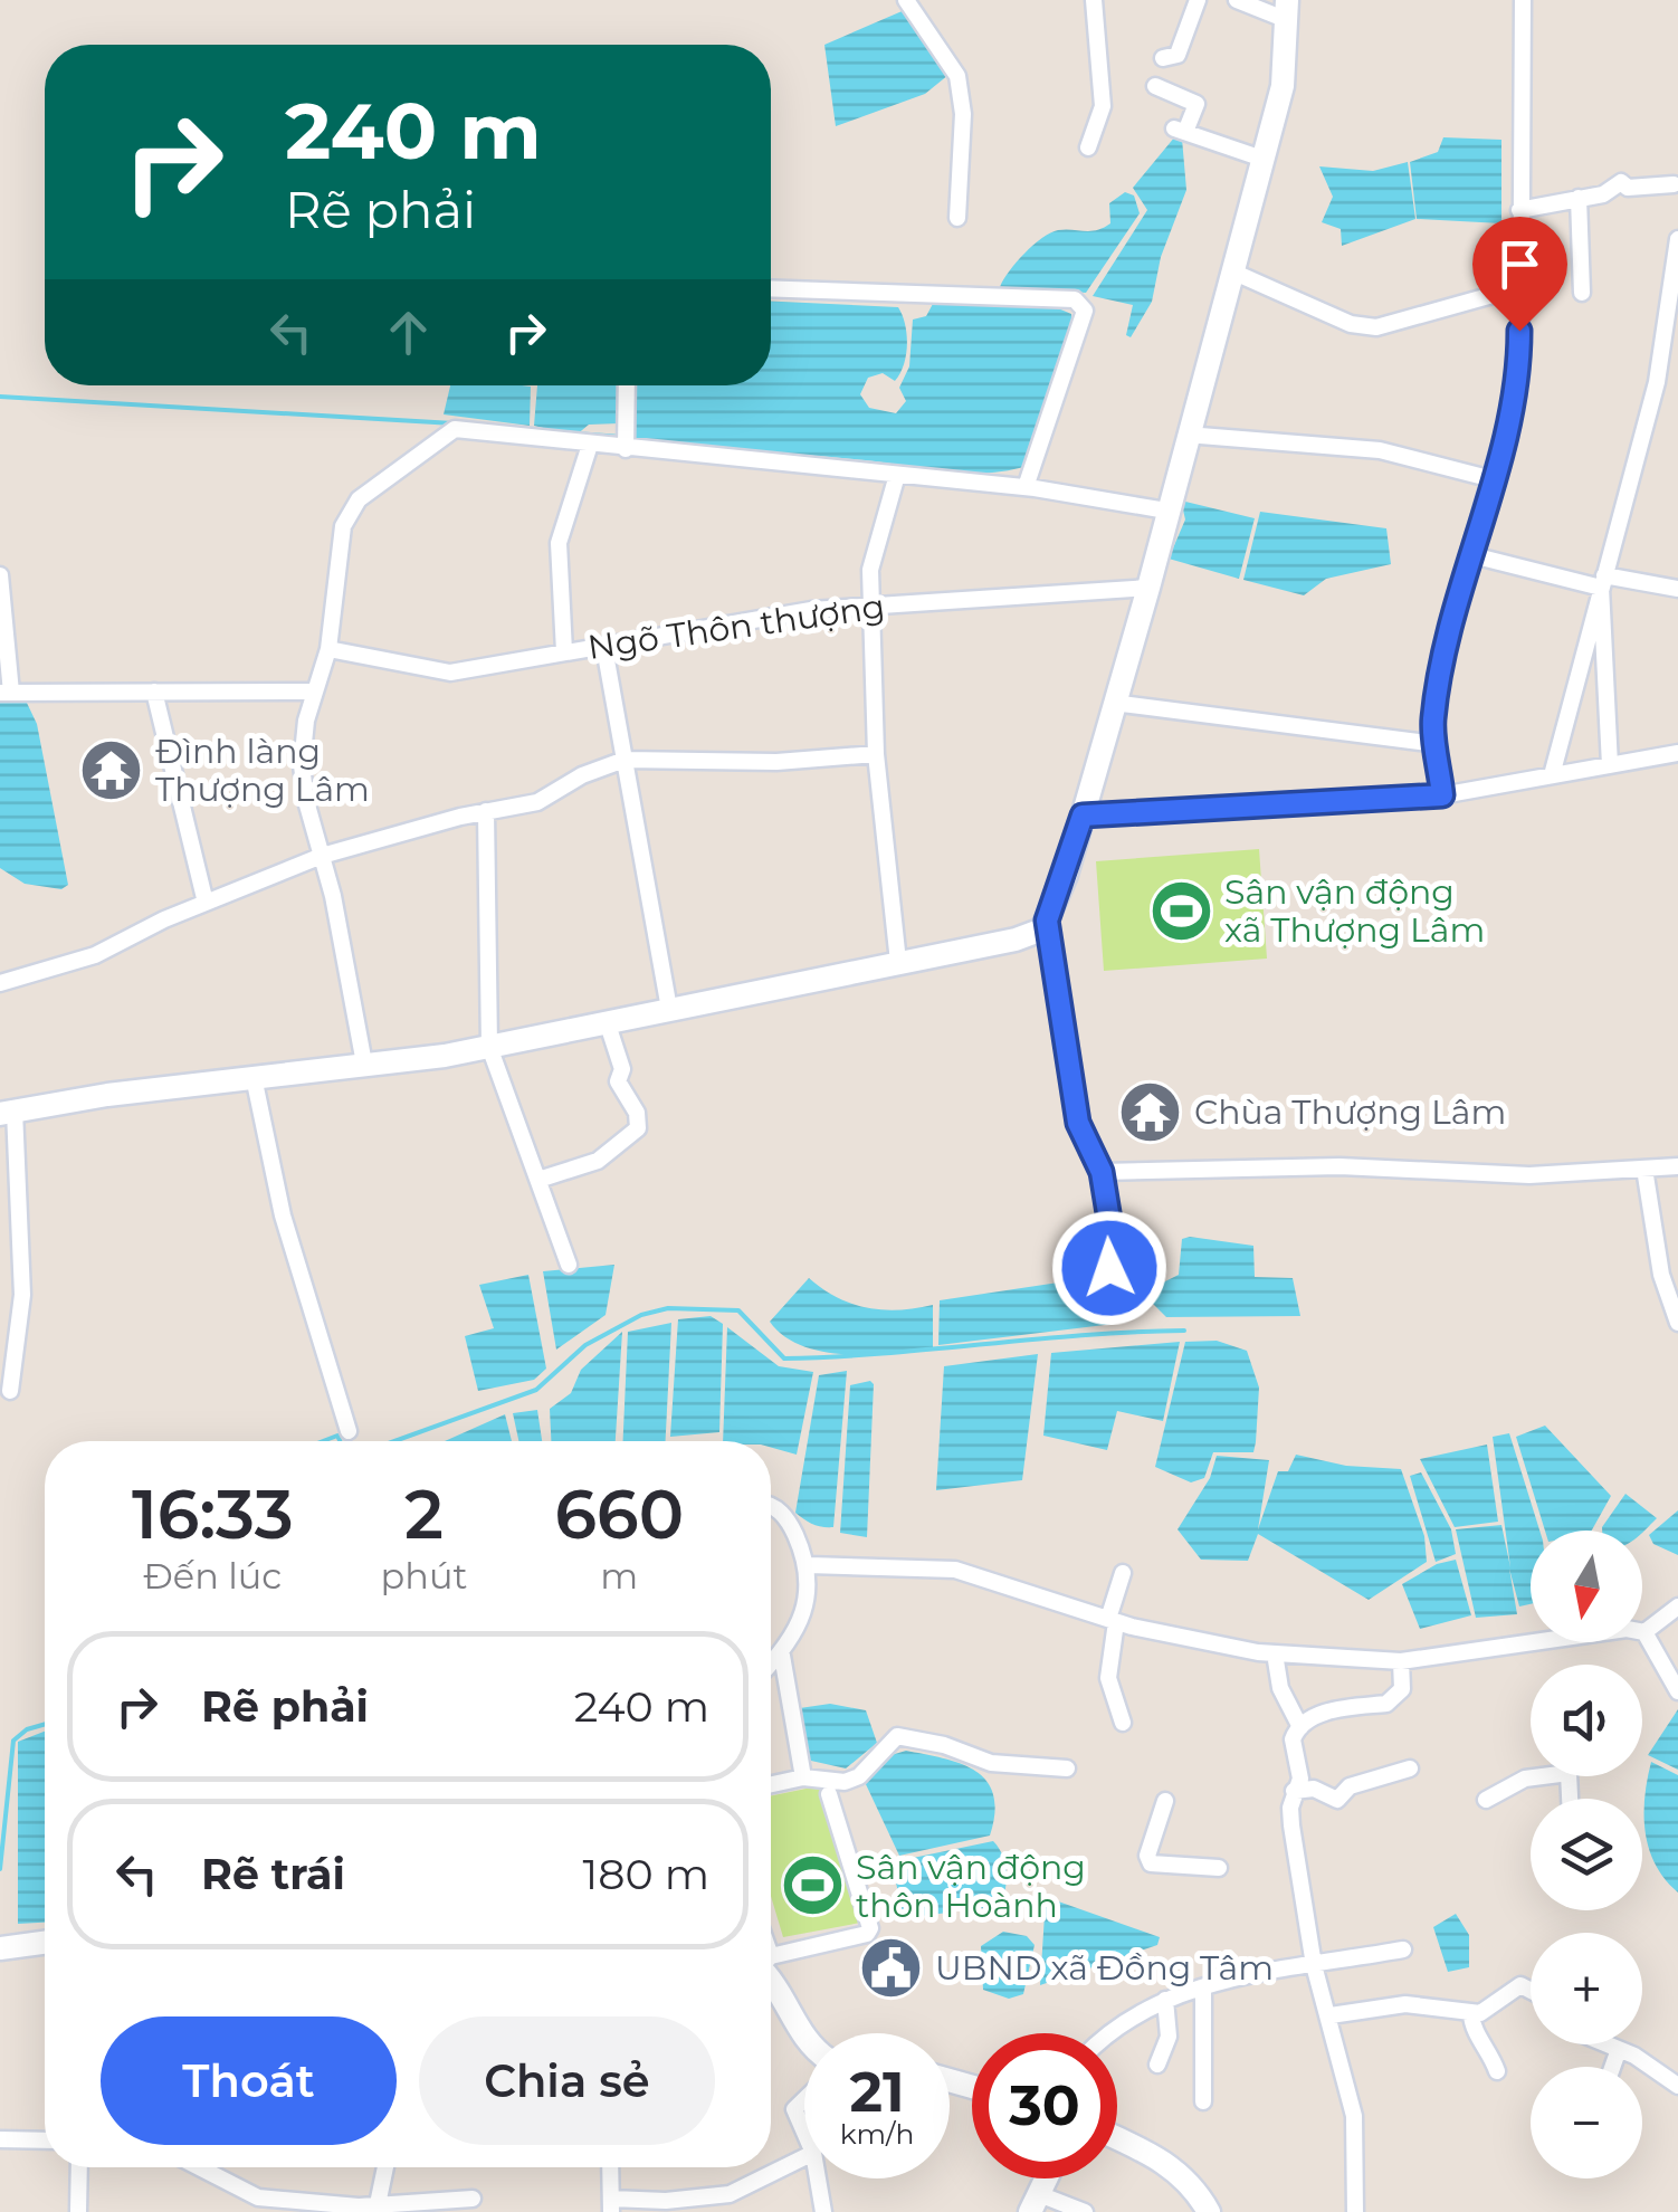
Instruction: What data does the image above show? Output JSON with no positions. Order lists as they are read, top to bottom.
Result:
{
  "streets": {
    "street": ["Ngõ Thôn thượng"]
  },
  "places": {
    "temple": ["Đình làng Thượng Lâm", "Chùa Thượng Lâm"],
    "sports": ["Sân vận động xã Thượng Lâm", "Sân vận động thôn Hoành"],
    "public building": ["UBND xã Đồng Tâm"]
  },
  "north": "bottom",
  "page": {
    "turn": ["240 m", "Rẽ phải"],
    "eta": [
      "16:33",
      "Đến lúc",
      "2",
      "phút",
      "660",
      "m"
    ],
    "map_buttons": ["+", "−"],
    "list": [
      {
        "name": "Rẽ phải",
        "value": "240 m"
      },
      {
        "name": "Rẽ trái",
        "value": "180 m"
      }
    ],
    "buttons": ["Thoát", "Chia sẻ"],
    "speed": "21 km/h",
    "limit": "30"
  }
}
